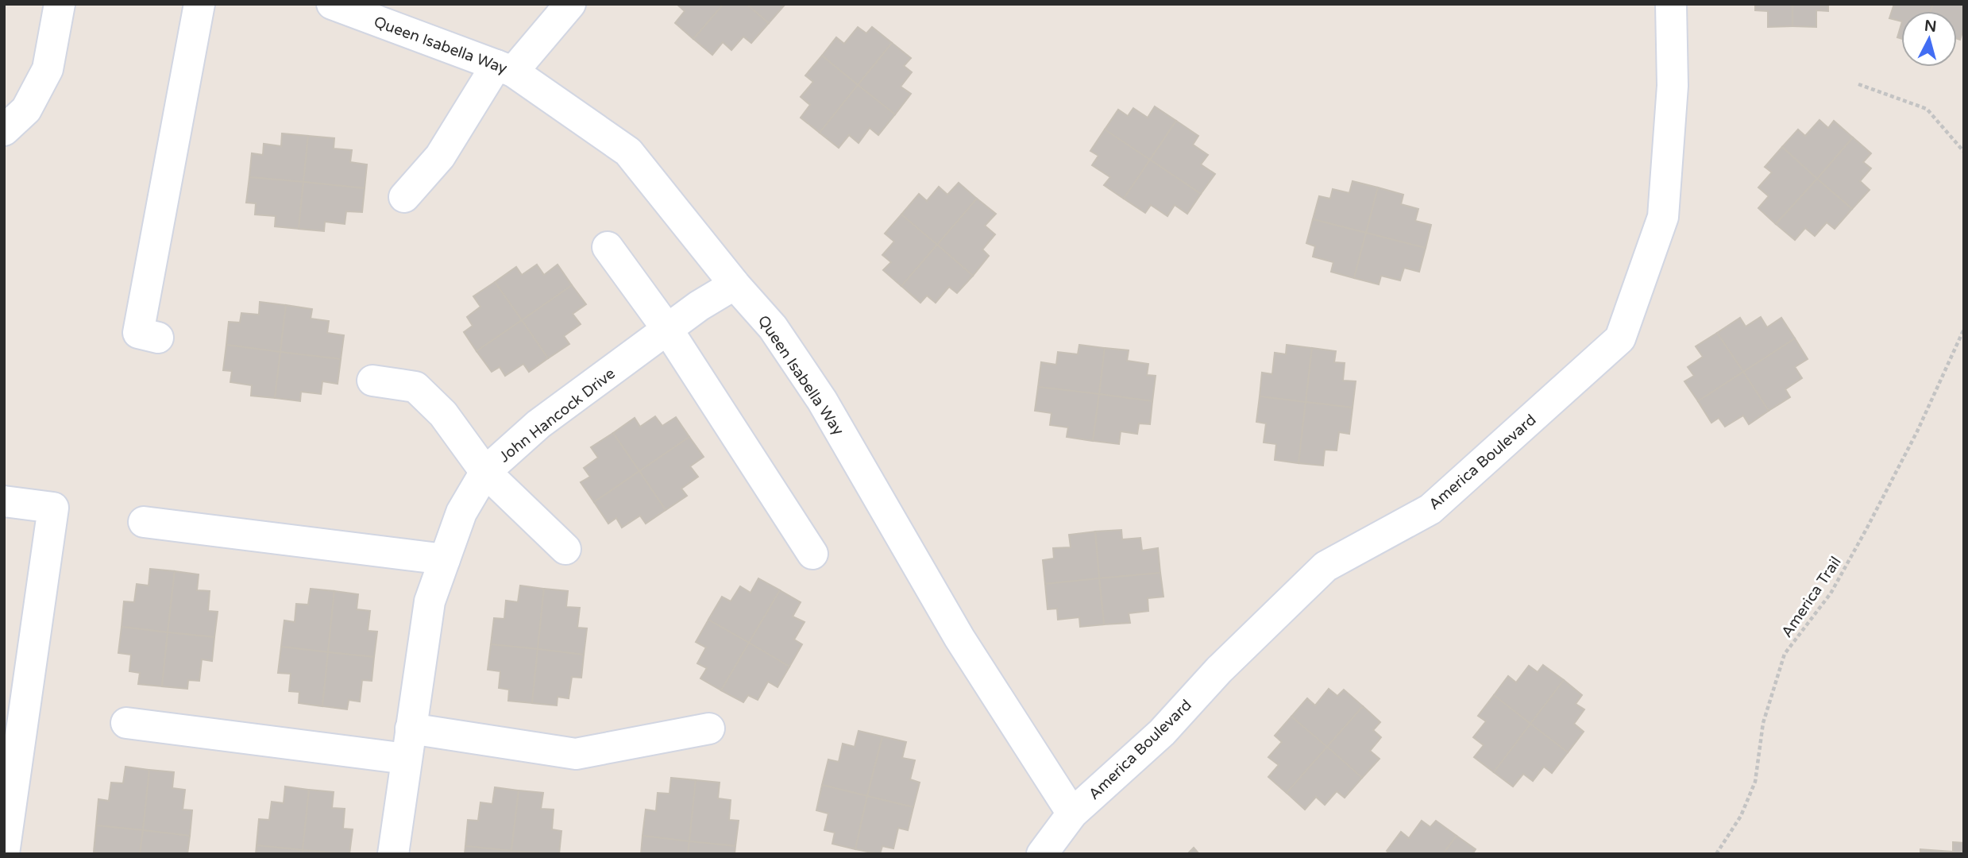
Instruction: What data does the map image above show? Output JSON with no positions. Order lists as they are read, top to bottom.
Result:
{
  "streets": {
    "street": ["Queen Isabella Way", "John Hancock Drive", "America Boulevard"],
    "path": ["America Trail"]
  },
  "crossings": [
    ["Queen Isabella Way", "John Hancock Drive"],
    ["Queen Isabella Way", "America Boulevard"]
  ],
  "north": "top"
}
